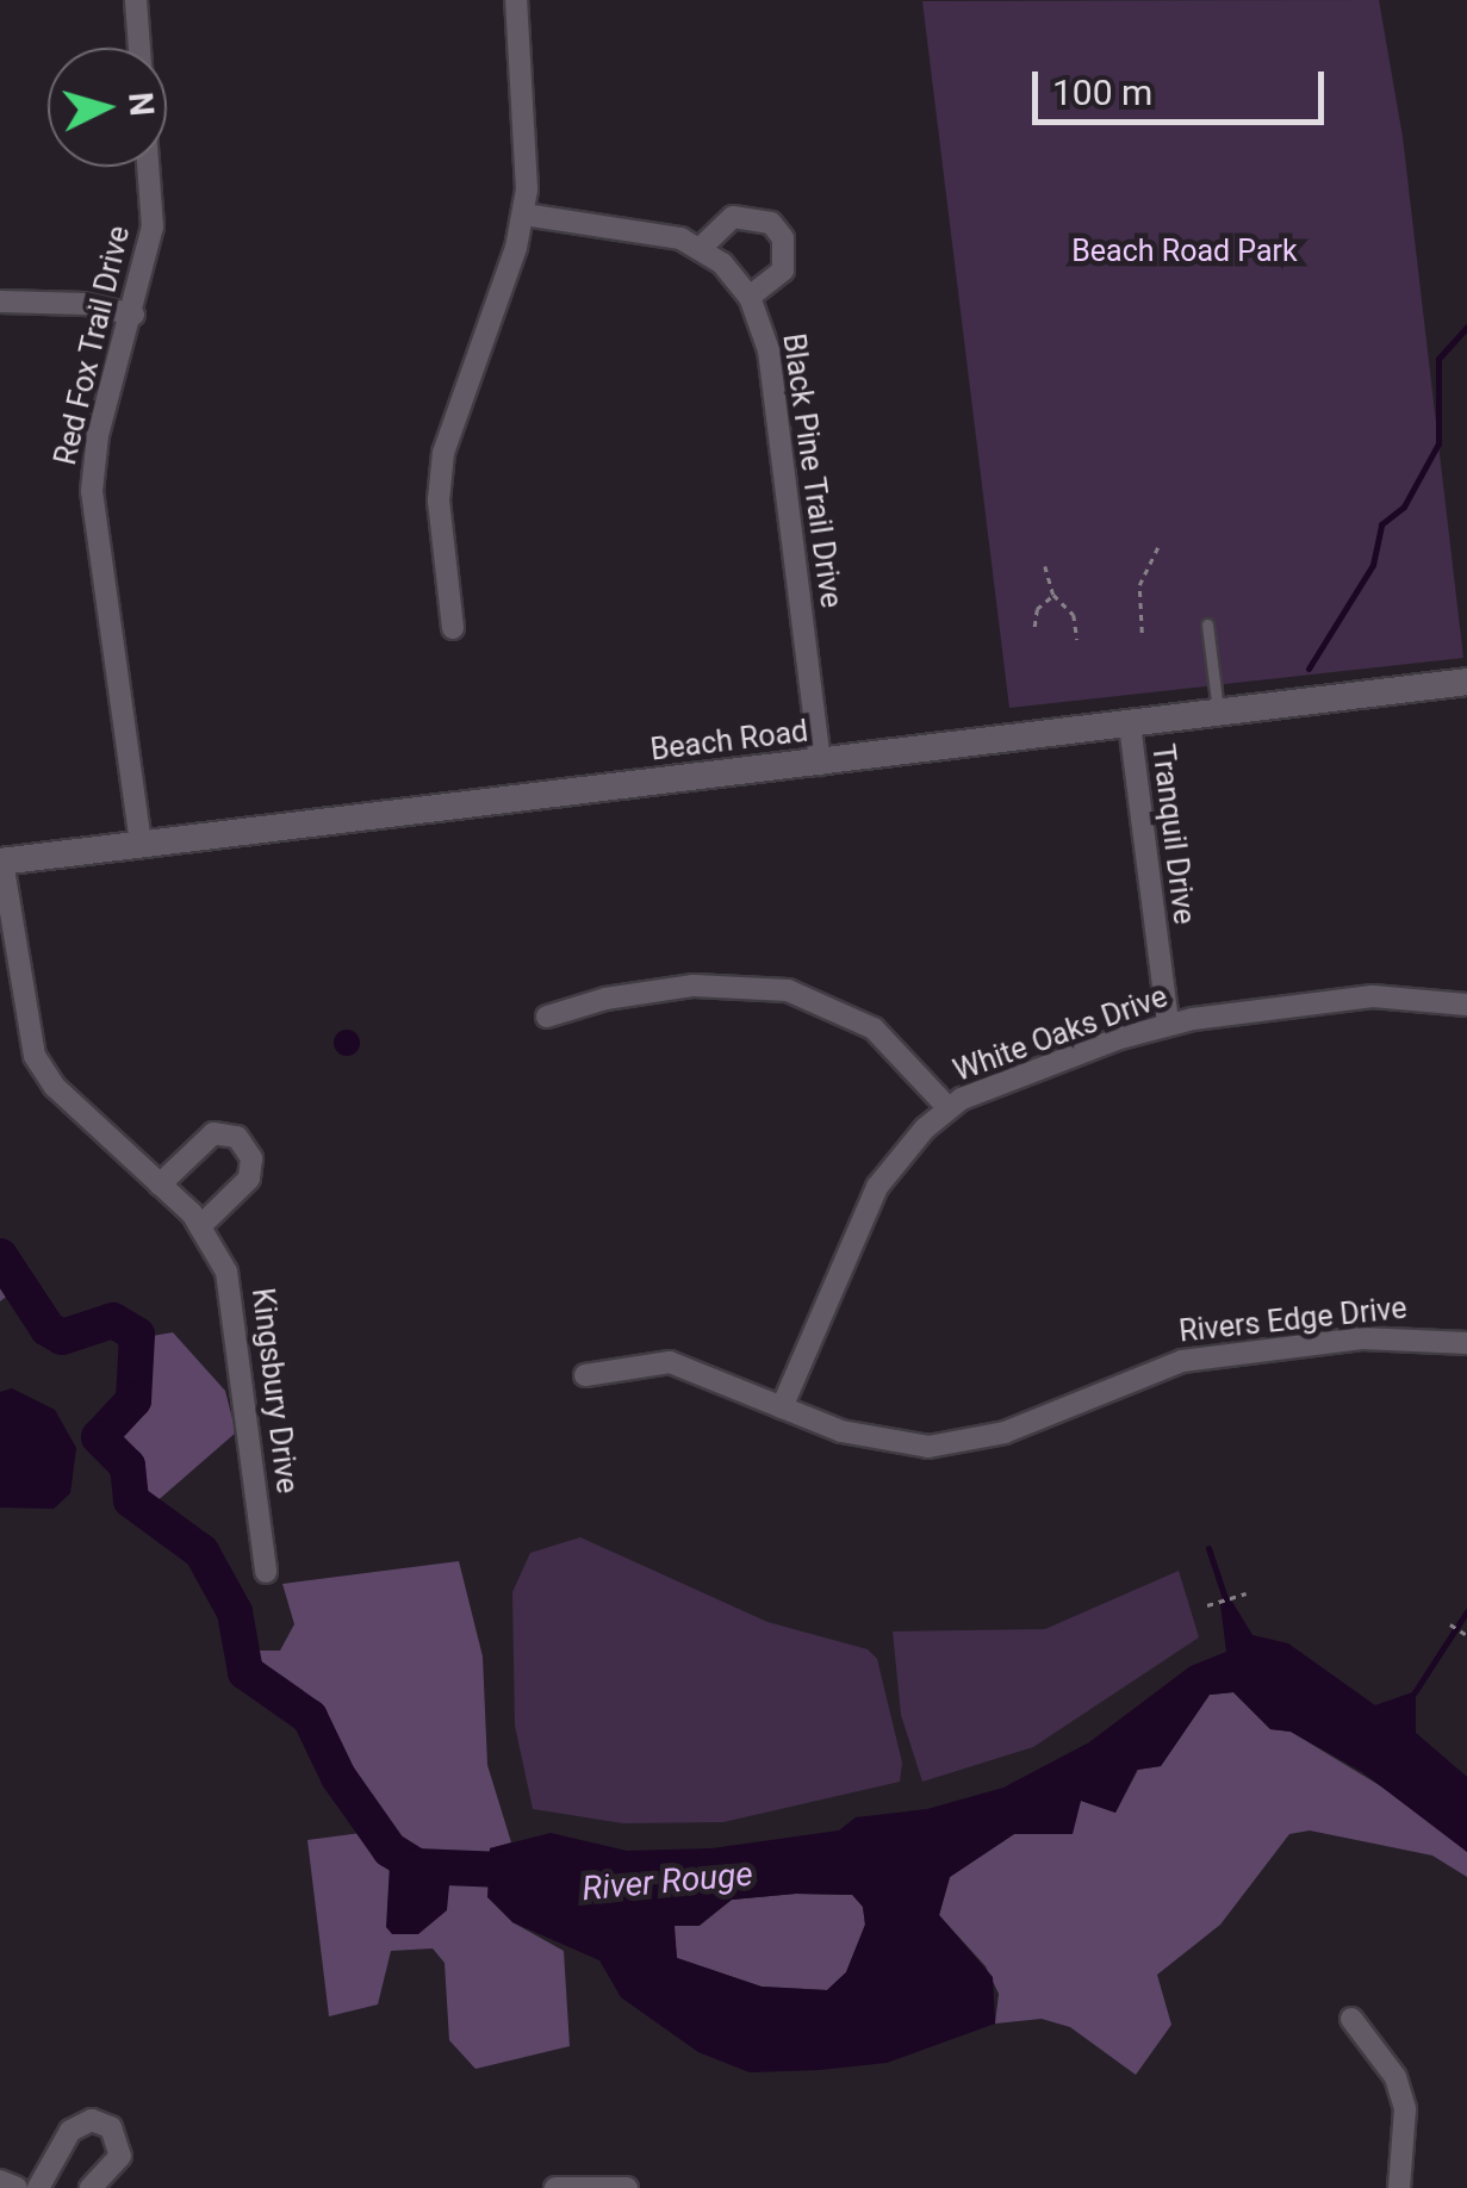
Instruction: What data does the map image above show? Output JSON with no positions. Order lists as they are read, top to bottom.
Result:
{
  "streets": {
    "street": [
      "Red Fox Trail Drive",
      "Black Pine Trail Drive",
      "Beach Road",
      "Tranquil Drive",
      "White Oaks Drive",
      "Rivers Edge Drive",
      "Kingsbury Drive"
    ]
  },
  "crossings": [
    ["Red Fox Trail Drive", "Beach Road"],
    ["Black Pine Trail Drive", "Beach Road"],
    ["Beach Road", "Tranquil Drive"],
    ["Beach Road", "Kingsbury Drive"],
    ["Tranquil Drive", "White Oaks Drive"],
    ["White Oaks Drive", "Rivers Edge Drive"]
  ],
  "water": ["River Rouge"],
  "parks": ["Beach Road Park"],
  "scale_bar": "100 m",
  "north": "right"
}
